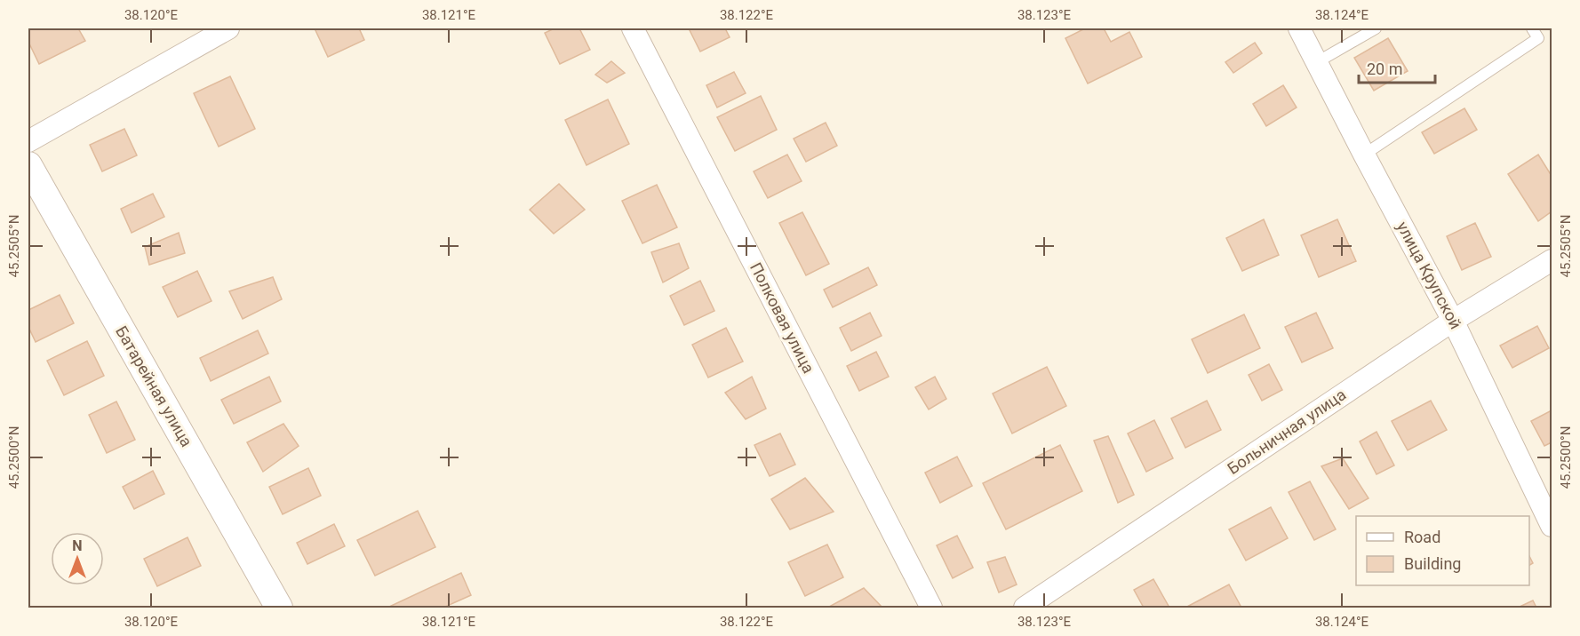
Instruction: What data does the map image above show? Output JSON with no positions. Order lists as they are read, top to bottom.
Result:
{
  "streets": {
    "street": [
      "улица Крупской",
      "Полковая улица",
      "Батарейная улица",
      "Больничная улица"
    ]
  },
  "crossings": [
    ["улица Крупской", "Больничная улица"]
  ],
  "legend": ["Road", "Building"],
  "scale_bar": "20 m",
  "north": "top",
  "coordinates": [
    "38.120°E",
    "38.121°E",
    "38.122°E",
    "38.123°E",
    "38.124°E",
    "45.2505°N",
    "45.2500°N"
  ]
}
